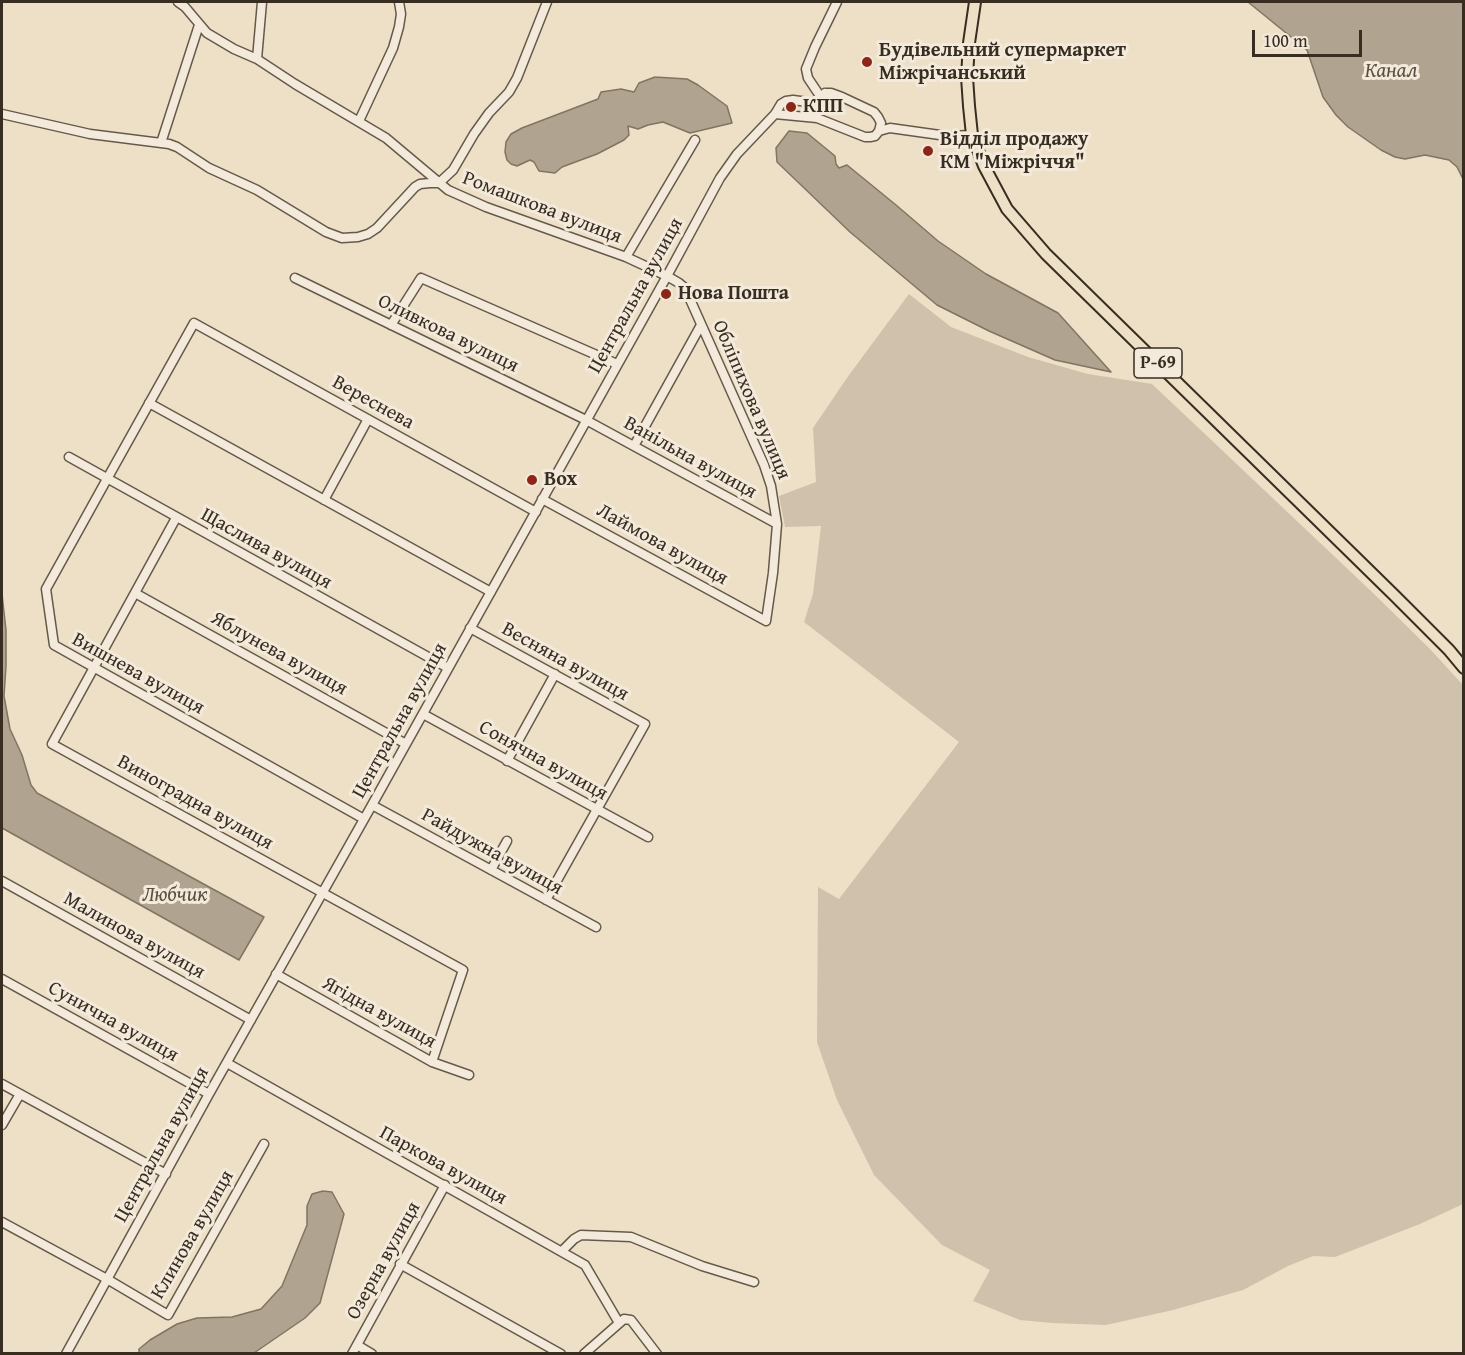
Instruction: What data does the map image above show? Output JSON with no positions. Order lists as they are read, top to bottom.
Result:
{
  "streets": {
    "main road": ["Р-69"],
    "street": [
      "Ромашкова вулиця",
      "Центральна вулиця",
      "Оливкова вулиця",
      "Обліпихова вулиця",
      "Вереснева",
      "Ванільна вулиця",
      "Лаймова вулиця",
      "Щаслива вулиця",
      "Яблунева вулиця",
      "Весняна вулиця",
      "Вишнева вулиця",
      "Сонячна вулиця",
      "Виноградна вулиця",
      "Райдужна вулиця",
      "Малинова вулиця",
      "Ягідна вулиця",
      "Сунична вулиця",
      "Паркова вулиця",
      "Клинова вулиця",
      "Озерна вулиця"
    ]
  },
  "crossings": [
    ["Ромашкова вулиця", "Центральна вулиця"],
    ["Ромашкова вулиця", "Обліпихова вулиця"],
    ["Центральна вулиця", "Оливкова вулиця"],
    ["Центральна вулиця", "Обліпихова вулиця"],
    ["Центральна вулиця", "Вереснева"],
    ["Центральна вулиця", "Ванільна вулиця"],
    ["Центральна вулиця", "Лаймова вулиця"],
    ["Центральна вулиця", "Щаслива вулиця"],
    ["Центральна вулиця", "Яблунева вулиця"],
    ["Центральна вулиця", "Весняна вулиця"],
    ["Центральна вулиця", "Вишнева вулиця"],
    ["Центральна вулиця", "Сонячна вулиця"],
    ["Центральна вулиця", "Виноградна вулиця"],
    ["Центральна вулиця", "Райдужна вулиця"],
    ["Центральна вулиця", "Малинова вулиця"],
    ["Центральна вулиця", "Ягідна вулиця"],
    ["Центральна вулиця", "Сунична вулиця"],
    ["Центральна вулиця", "Паркова вулиця"],
    ["Центральна вулиця", "Клинова вулиця"],
    ["Оливкова вулиця", "Ванільна вулиця"],
    ["Обліпихова вулиця", "Ванільна вулиця"],
    ["Обліпихова вулиця", "Лаймова вулиця"],
    ["Вереснева", "Вишнева вулиця"],
    ["Щаслива вулиця", "Вишнева вулиця"],
    ["Весняна вулиця", "Сонячна вулиця"],
    ["Вишнева вулиця", "Виноградна вулиця"],
    ["Виноградна вулиця", "Ягідна вулиця"],
    ["Паркова вулиця", "Озерна вулиця"]
  ],
  "water": ["Канал", "Любчик"],
  "places": [
    "Будівельний супермаркет Міжрічанський",
    "КПП",
    "Відділ продажу КМ \"Міжріччя\"",
    "Нова Пошта",
    "Box"
  ],
  "scale_bar": "100 m"
}
